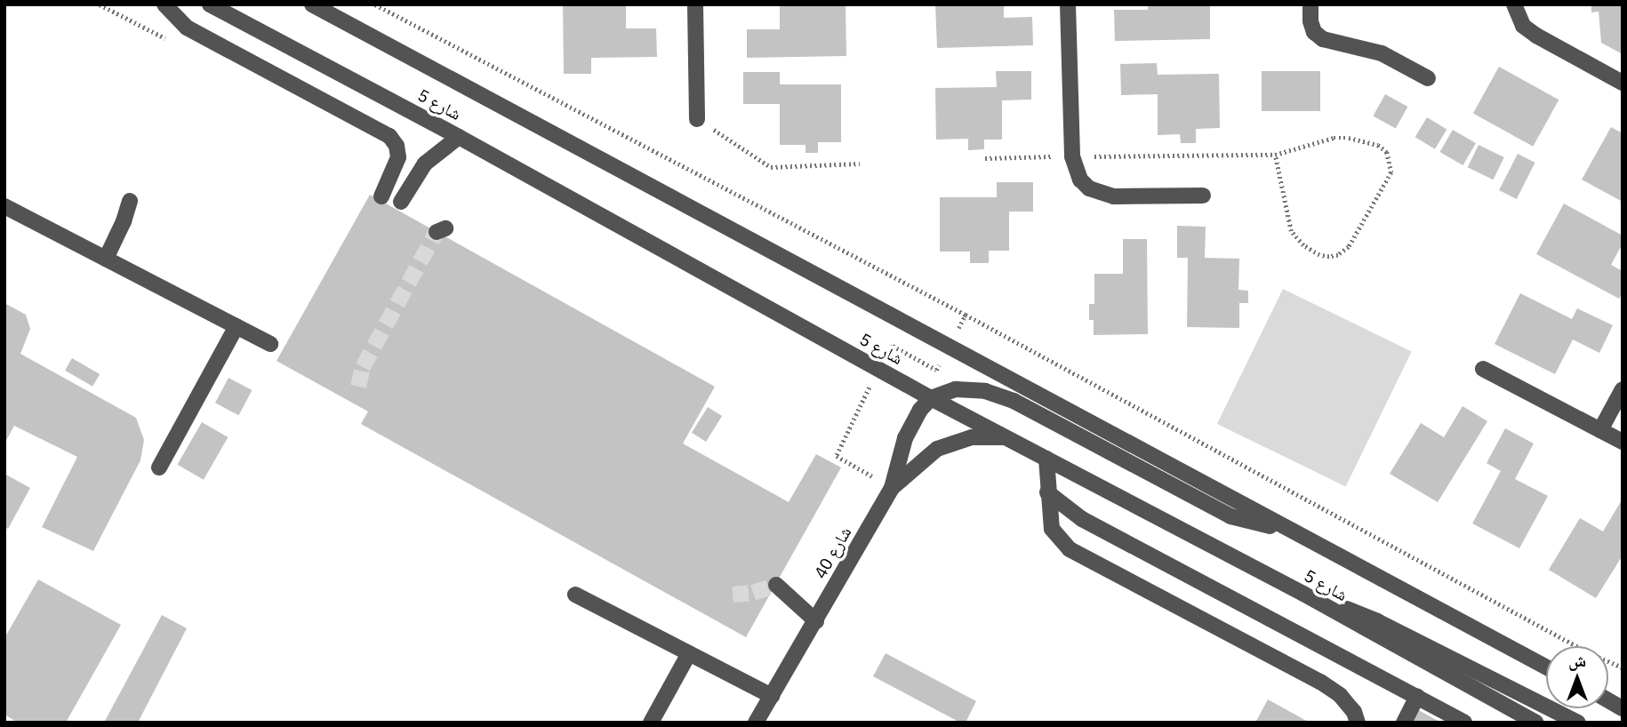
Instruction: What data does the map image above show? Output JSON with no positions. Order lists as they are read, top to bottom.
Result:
{
  "streets": {
    "street": ["شارع 5", "شارع 40"]
  },
  "crossings": [
    ["شارع 5", "شارع 40"]
  ],
  "north": "top"
}
